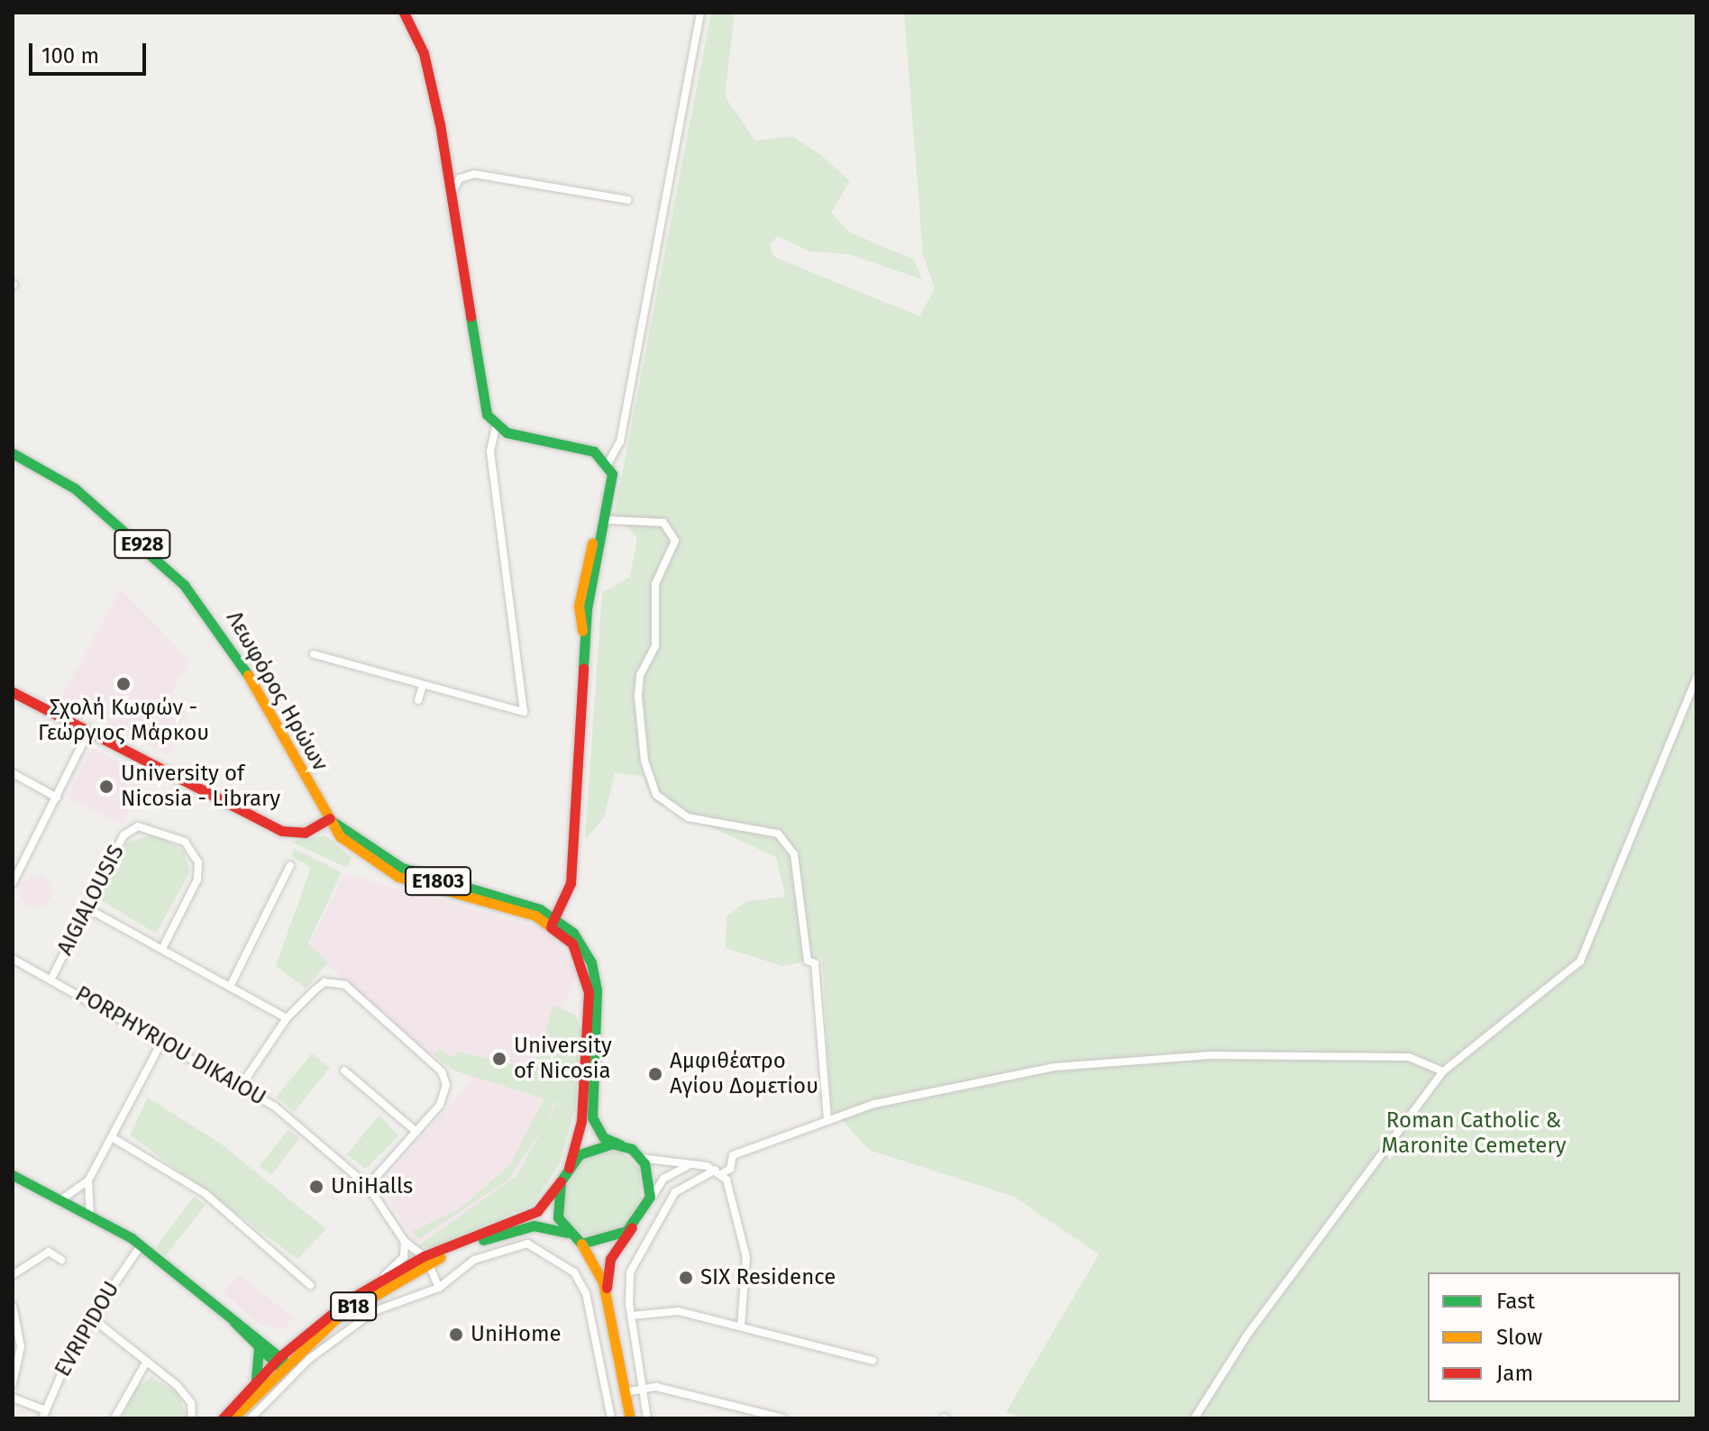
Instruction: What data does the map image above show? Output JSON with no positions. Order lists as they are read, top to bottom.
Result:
{
  "streets": {
    "main road": [
      "E928",
      "Λεωφόρος Ηρώων",
      "E1803",
      "B18"
    ],
    "street": ["AIGIALOUSIS", "PORPHYRIOU DIKAIOU", "EVRIPIDOU"]
  },
  "crossings": [
    ["AIGIALOUSIS", "PORPHYRIOU DIKAIOU"],
    ["PORPHYRIOU DIKAIOU", "B18"]
  ],
  "parks": ["Roman Catholic & Maronite Cemetery"],
  "places": [
    "Σχολή Κωφών - Γεώργιος Μάρκου",
    "University of Nicosia - Library",
    "University of Nicosia",
    "Αμφιθέατρο Αγίου Δομετίου",
    "UniHalls",
    "SIX Residence",
    "UniHome"
  ],
  "legend": ["Fast", "Slow", "Jam"],
  "scale_bar": "100 m"
}
